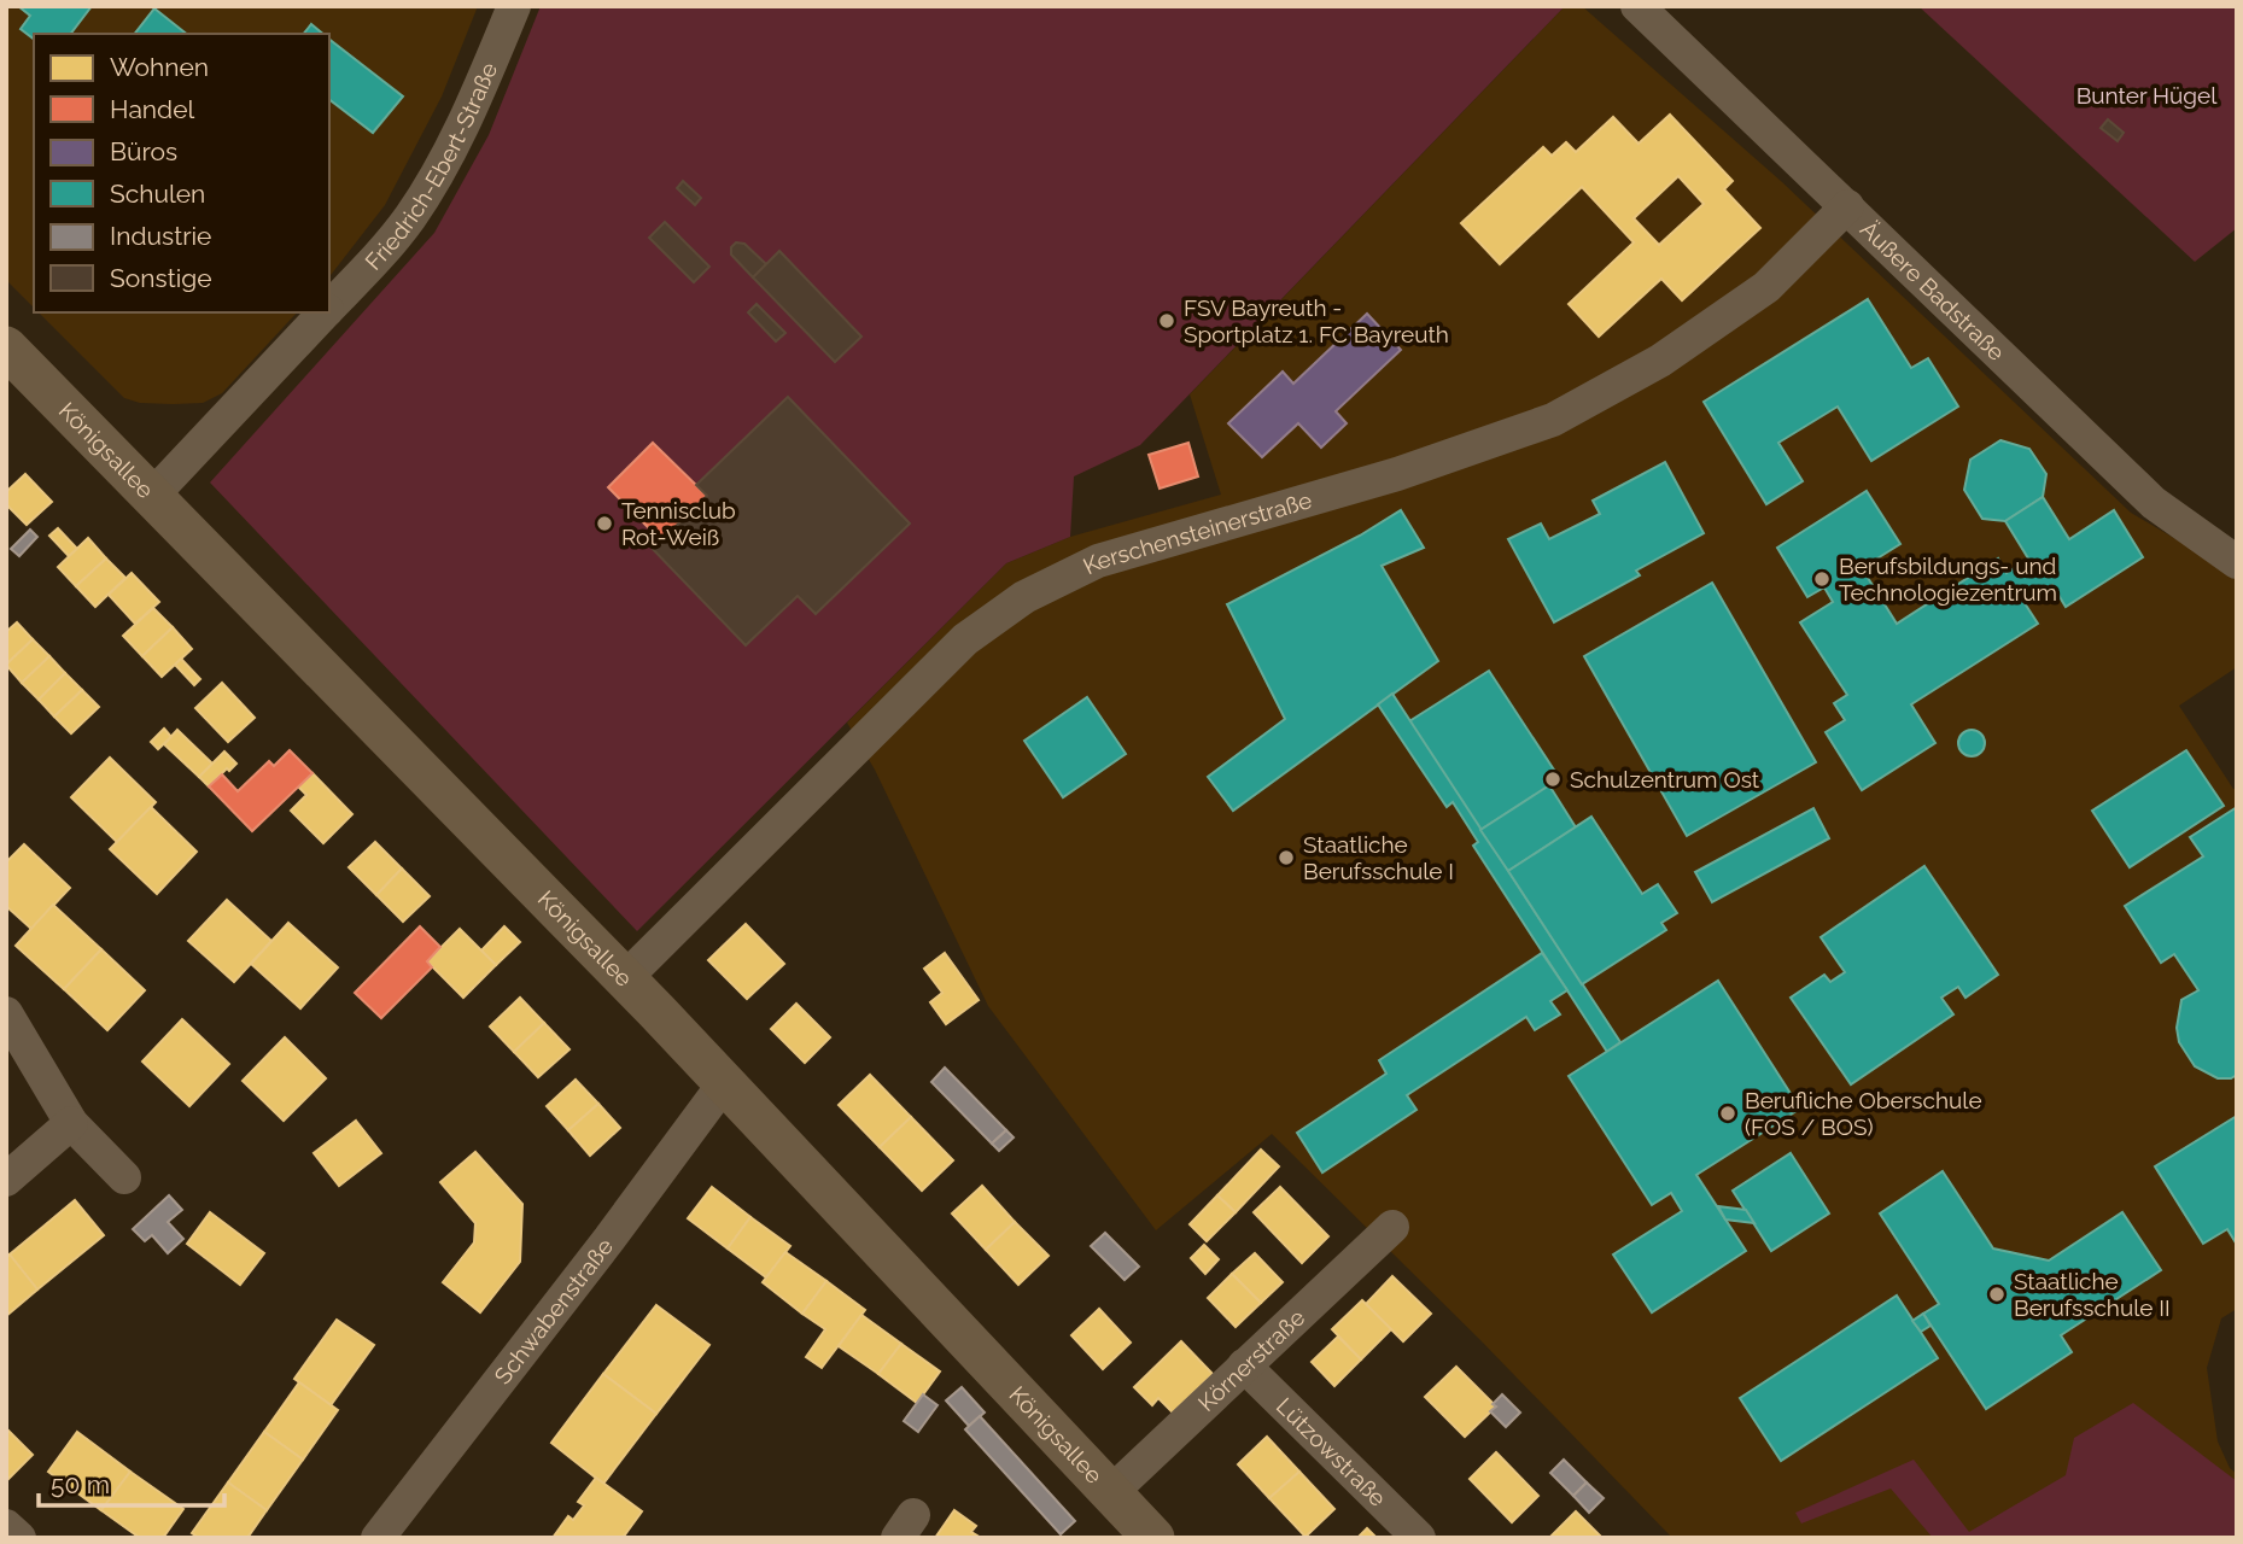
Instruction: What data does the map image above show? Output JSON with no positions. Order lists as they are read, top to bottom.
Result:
{
  "streets": {
    "main road": ["Königsallee"],
    "street": [
      "Friedrich-Ebert-Straße",
      "Äußere Badstraße",
      "Kerschensteinerstraße",
      "Schwabenstraße",
      "Körnerstraße",
      "Lützowstraße"
    ]
  },
  "crossings": [
    ["Friedrich-Ebert-Straße", "Königsallee"],
    ["Äußere Badstraße", "Kerschensteinerstraße"],
    ["Königsallee", "Kerschensteinerstraße"],
    ["Königsallee", "Schwabenstraße"],
    ["Königsallee", "Körnerstraße"],
    ["Körnerstraße", "Lützowstraße"]
  ],
  "parks": ["Bunter Hügel"],
  "places": [
    "FSV Bayreuth - Sportplatz 1. FC Bayreuth",
    "Tennisclub Rot-Weiß",
    "Berufsbildungs- und Technologiezentrum",
    "Schulzentrum Ost",
    "Staatliche Berufsschule I",
    "Berufliche Oberschule (FOS / BOS)",
    "Staatliche Berufsschule II"
  ],
  "legend": [
    "Wohnen",
    "Handel",
    "Büros",
    "Schulen",
    "Industrie",
    "Sonstige"
  ],
  "scale_bar": "50 m"
}
